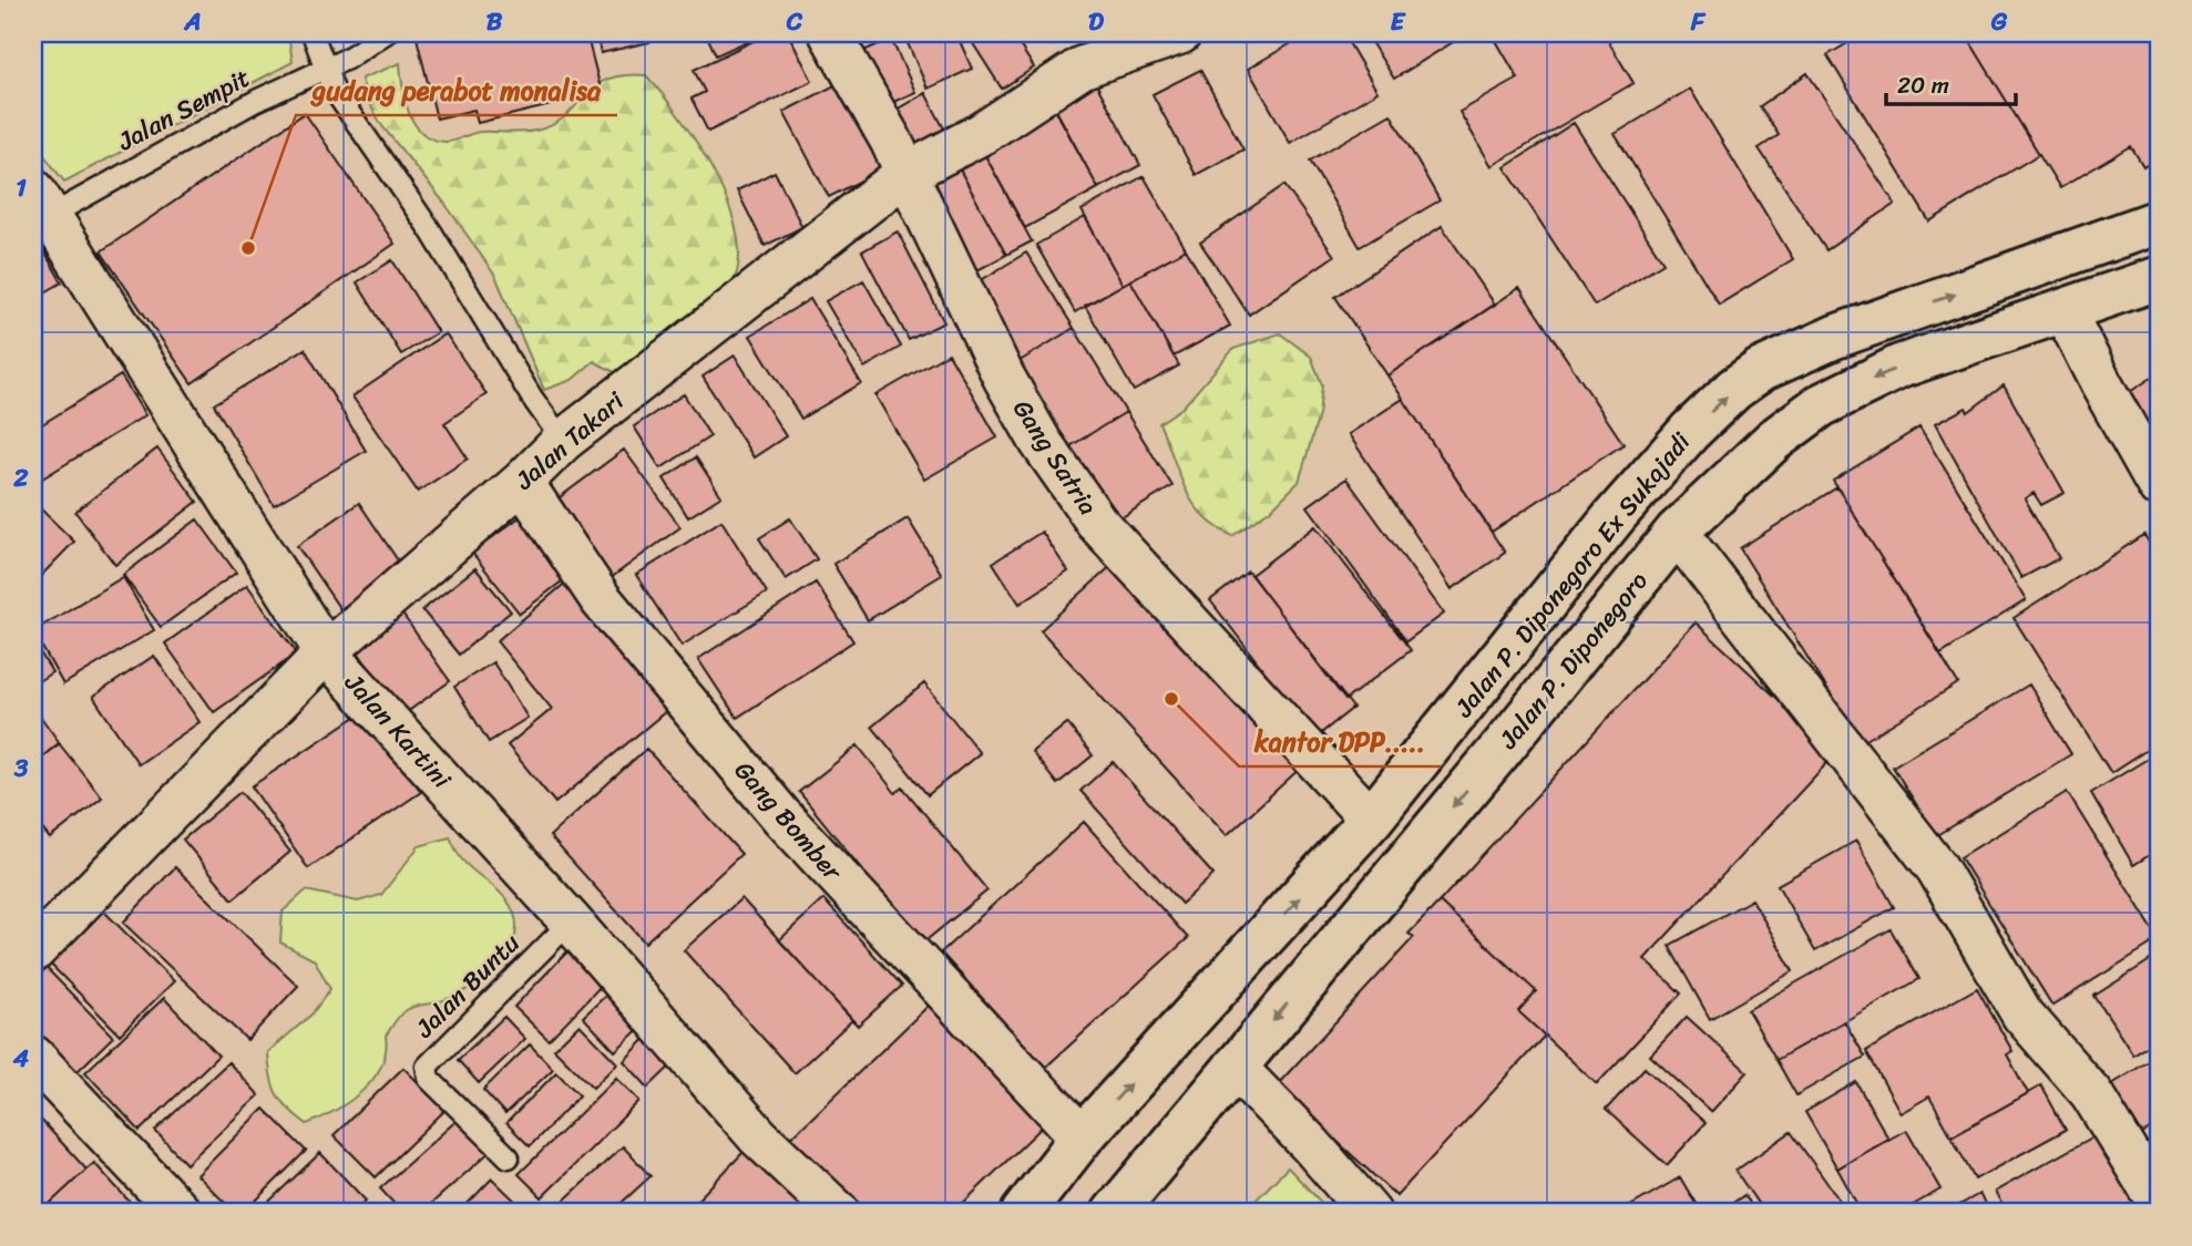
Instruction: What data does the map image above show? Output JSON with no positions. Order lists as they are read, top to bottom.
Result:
{
  "streets": {
    "main road": ["Jalan P. Diponegoro Ex Sukajadi", "Jalan P. Diponegoro"],
    "street": [
      "Jalan Takari",
      "Gang Satria",
      "Jalan Kartini",
      "Gang Bomber"
    ],
    "lane": ["Jalan Sempit", "Jalan Buntu"]
  },
  "crossings": [
    ["Jalan Sempit", "Jalan Kartini"],
    ["Jalan Takari", "Gang Satria"],
    ["Jalan Takari", "Jalan Kartini"],
    ["Jalan Takari", "Gang Bomber"],
    ["Gang Satria", "Jalan P. Diponegoro Ex Sukajadi"],
    ["Jalan P. Diponegoro Ex Sukajadi", "Gang Bomber"],
    ["Jalan Kartini", "Jalan Buntu"]
  ],
  "one_way": ["Jalan P. Diponegoro Ex Sukajadi", "Jalan P. Diponegoro"],
  "places": ["gudang perabot monalisa", "kantor DPP....."],
  "scale_bar": "20 m",
  "grid": {
    "columns": [
      "A",
      "B",
      "C",
      "D",
      "E",
      "F",
      "G"
    ],
    "rows": [
      "1",
      "2",
      "3",
      "4"
    ]
  }
}
